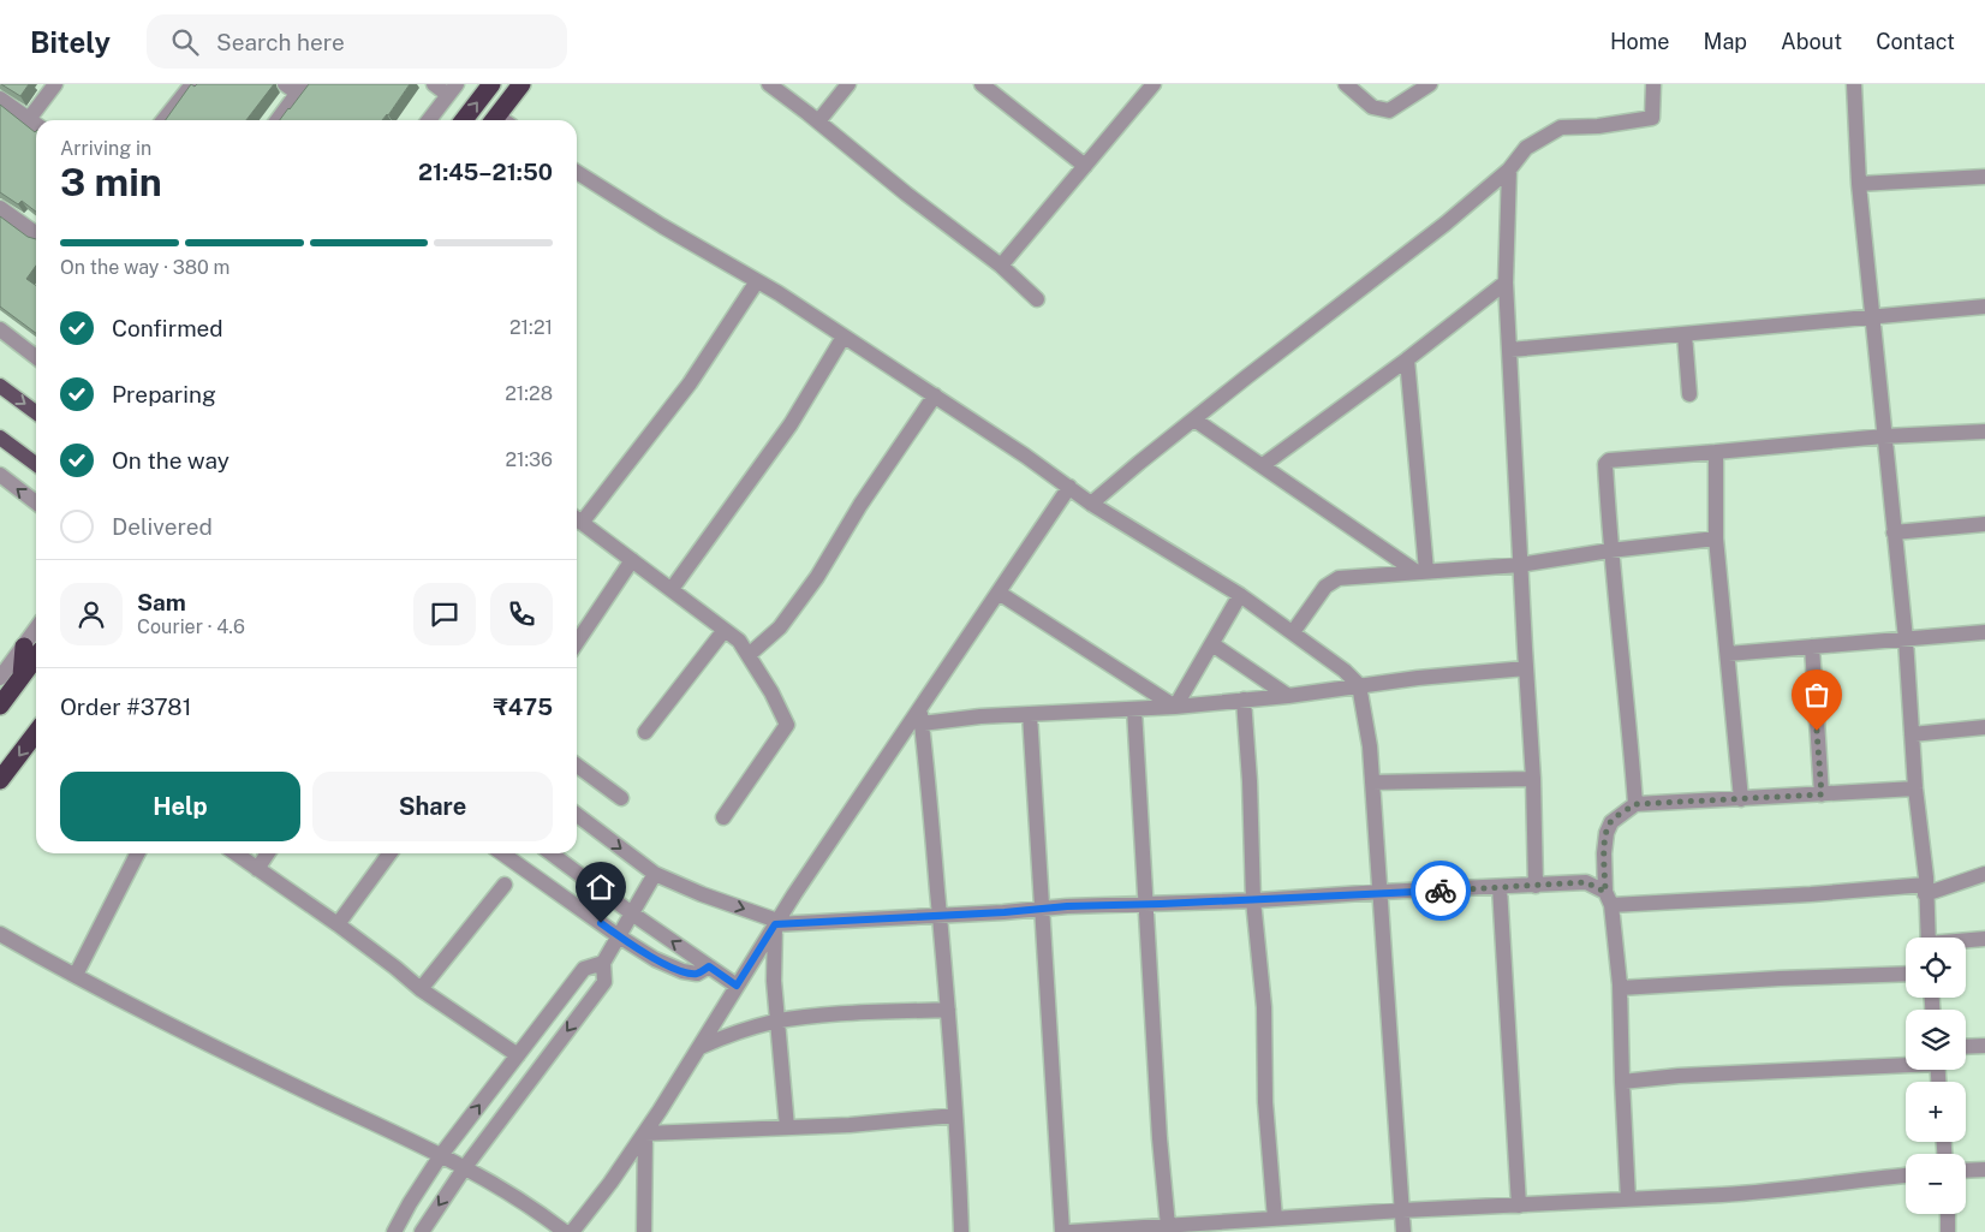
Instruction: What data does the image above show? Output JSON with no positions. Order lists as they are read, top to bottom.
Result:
{
  "page": {
    "header": "Bitely",
    "search": "Search here",
    "nav": [
      "Home",
      "Map",
      "About",
      "Contact"
    ],
    "heading": ["3 min", "Arriving in", "21:45–21:50"],
    "panel": [
      "Sam",
      "Courier · 4.6",
      "Order #3781",
      "₹475"
    ],
    "bar": "On the way · 380 m",
    "list": [
      ["Confirmed", "21:21"],
      ["Preparing", "21:28"],
      ["On the way", "21:36"],
      "Delivered"
    ],
    "buttons": ["Help", "Share"],
    "map_buttons": ["+", "−"]
  }
}
